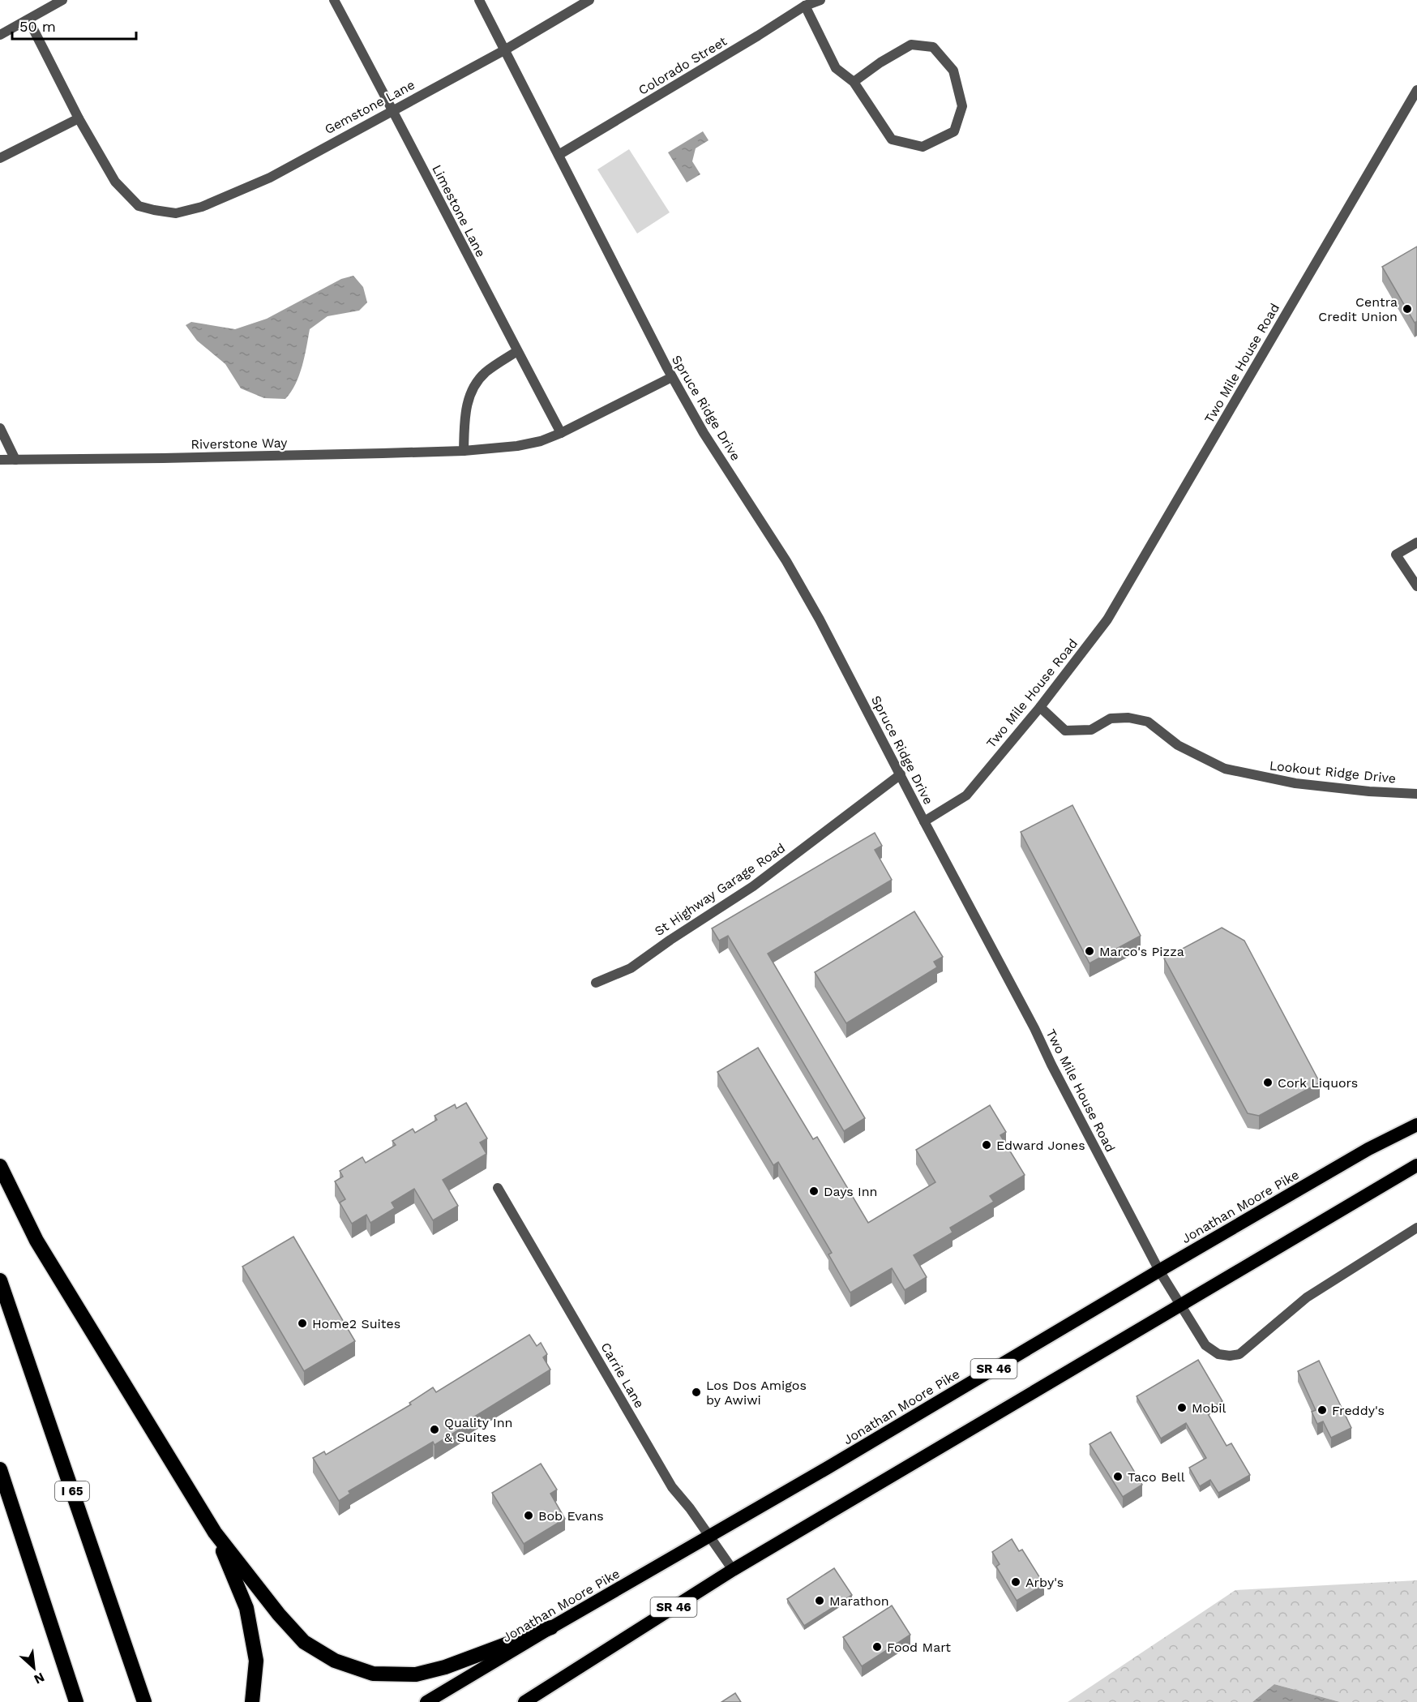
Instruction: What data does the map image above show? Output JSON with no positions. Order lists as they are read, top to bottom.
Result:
{
  "streets": {
    "highway": ["Jonathan Moore Pike", "SR 46", "I 65"],
    "street": [
      "Colorado Street",
      "Gemstone Lane",
      "Limestone Lane",
      "Two Mile House Road",
      "Spruce Ridge Drive",
      "Riverstone Way",
      "Lookout Ridge Drive",
      "St Highway Garage Road",
      "Carrie Lane"
    ]
  },
  "crossings": [
    ["Colorado Street", "Spruce Ridge Drive"],
    ["Gemstone Lane", "Limestone Lane"],
    ["Gemstone Lane", "Spruce Ridge Drive"],
    ["Limestone Lane", "Riverstone Way"],
    ["Two Mile House Road", "Spruce Ridge Drive"],
    ["Two Mile House Road", "Lookout Ridge Drive"],
    ["Two Mile House Road", "Jonathan Moore Pike"],
    ["Two Mile House Road", "SR 46"],
    ["Spruce Ridge Drive", "Riverstone Way"],
    ["Spruce Ridge Drive", "St Highway Garage Road"],
    ["Jonathan Moore Pike", "Carrie Lane"],
    ["SR 46", "Carrie Lane"]
  ],
  "places": [
    "Centra Credit Union",
    "Marco's Pizza",
    "Cork Liquors",
    "Edward Jones",
    "Days Inn",
    "Home2 Suites",
    "Los Dos Amigos by Awiwi",
    "Mobil",
    "Freddy's",
    "Quality Inn & Suites",
    "Taco Bell",
    "Bob Evans",
    "Arby's",
    "Marathon",
    "Food Mart"
  ],
  "scale_bar": "50 m",
  "north": "bottom right"
}
